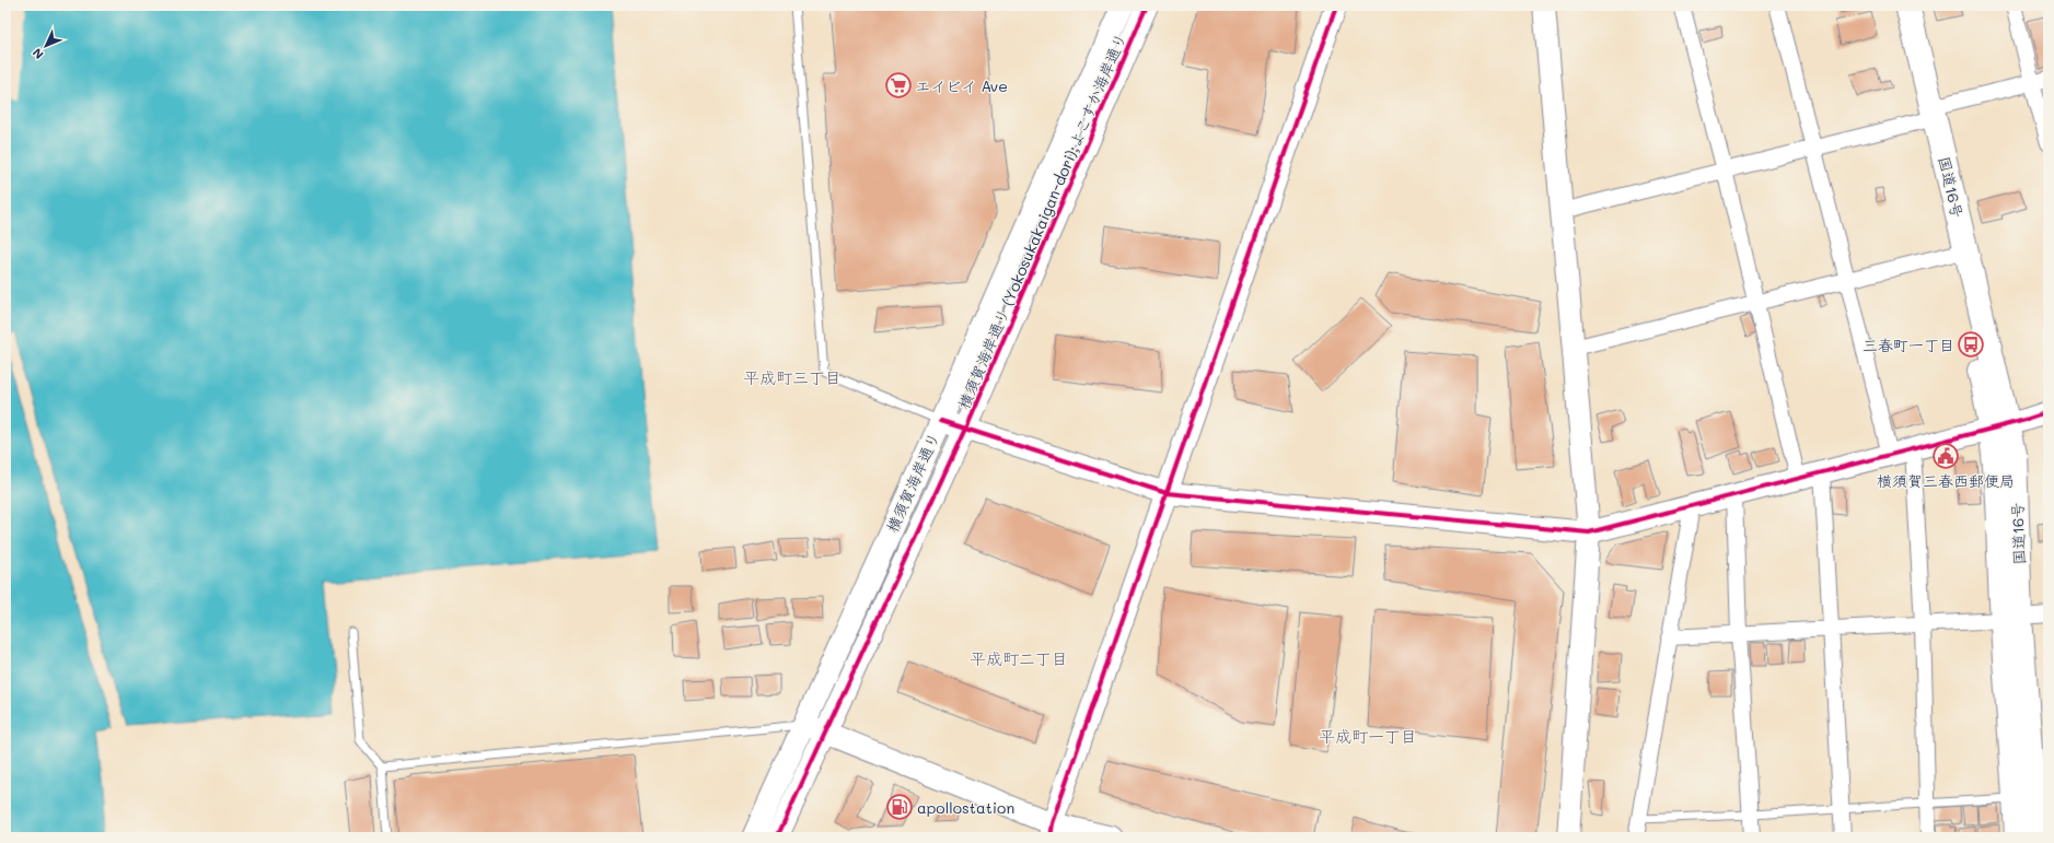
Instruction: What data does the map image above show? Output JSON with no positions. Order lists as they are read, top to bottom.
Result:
{
  "streets": {
    "highway": ["国道16号"],
    "street": ["横須賀海岸通り (Yokosukakaigan-dori);よこすか海岸通り", "横須賀海岸通り"]
  },
  "districts": ["平成町三丁目", "平成町二丁目", "平成町一丁目"],
  "places": {
    "supermarket": ["エイビイ Ave"],
    "bus stop": ["三春町一丁目"],
    "public building": ["横須賀三春西郵便局"],
    "fuel station": ["apollostation"]
  },
  "north": "bottom left"
}
